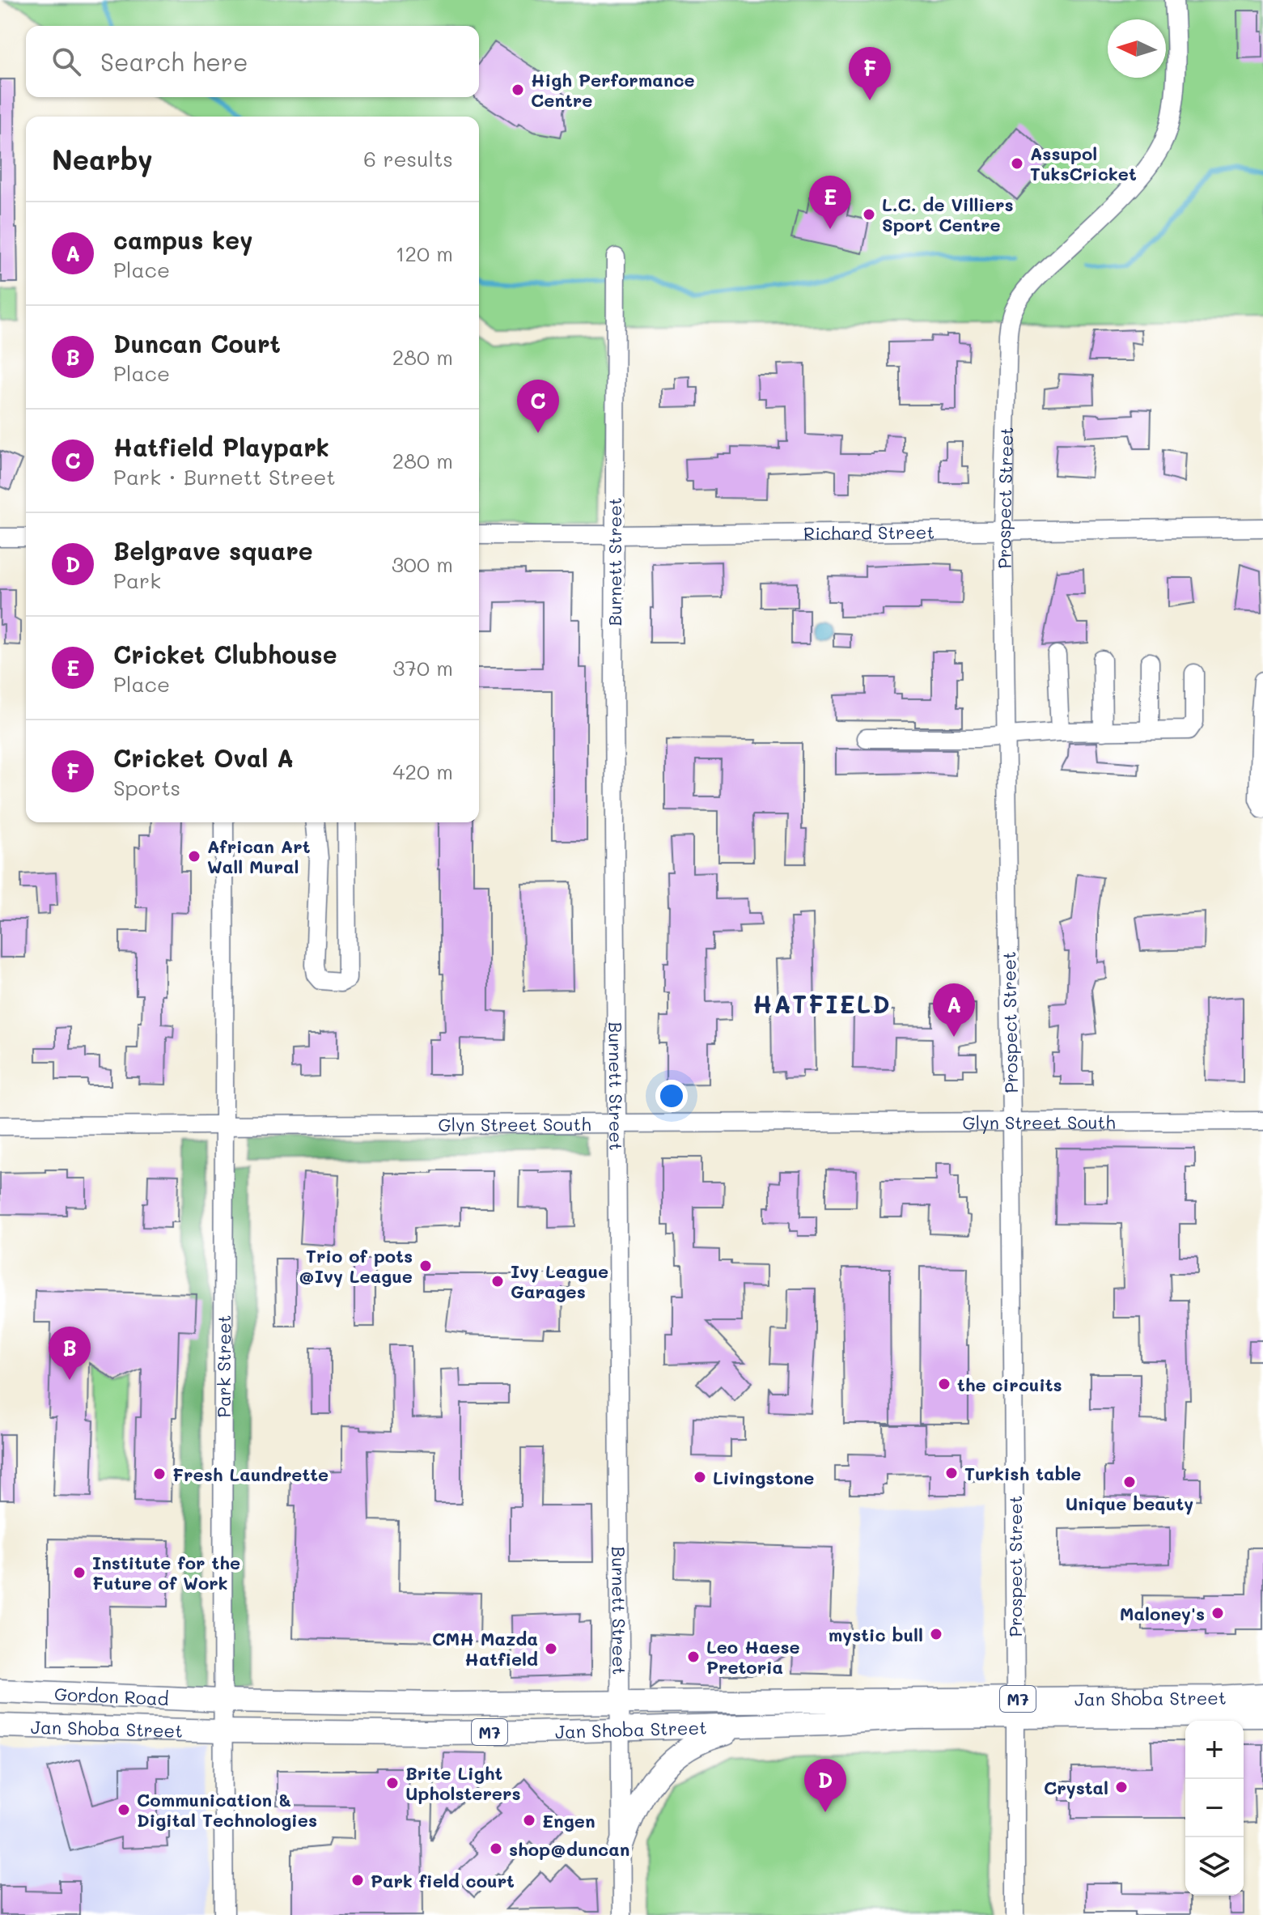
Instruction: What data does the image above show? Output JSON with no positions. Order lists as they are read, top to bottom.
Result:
{
  "streets": {
    "main road": ["Gordon Road", "Jan Shoba Street", "M7"],
    "street": [
      "Prospect Street",
      "Richard Street",
      "Burnett Street",
      "Glyn Street South",
      "Park Street"
    ]
  },
  "crossings": [
    ["Prospect Street", "Richard Street"],
    ["Prospect Street", "Glyn Street South"],
    ["Prospect Street", "Jan Shoba Street"],
    ["Richard Street", "Burnett Street"],
    ["Burnett Street", "Glyn Street South"],
    ["Burnett Street", "Jan Shoba Street"],
    ["Glyn Street South", "Park Street"],
    ["Park Street", "Gordon Road"],
    ["Park Street", "Jan Shoba Street"],
    ["Gordon Road", "Jan Shoba Street"]
  ],
  "districts": ["HATFIELD"],
  "places": [
    "High Performance Centre",
    "Assupol TuksCricket",
    "L.C. de Villiers Sport Centre",
    "African Art Wall Mural",
    "Trio of pots @Ivy League",
    "Ivy League Garages",
    "the circuits",
    "Turkish table",
    "Fresh Laundrette",
    "Livingstone",
    "Unique beauty",
    "Institute for the Future of Work",
    "Maloney's",
    "mystic bull",
    "CMH Mazda Hatfield",
    "Leo Haese Pretoria",
    "Brite Light Upholsterers",
    "Crystal",
    "Communication & Digital Technologies",
    "Engen",
    "shop@duncan",
    "Park field court"
  ],
  "north": "left",
  "page": {
    "search": "Search here",
    "pins": [
      "F",
      "E",
      "C",
      "A",
      "B",
      "D"
    ],
    "heading": ["Nearby", "6 results"],
    "list": [
      {
        "mark": "A",
        "name": "campus key",
        "note": "Place",
        "value": "120 m"
      },
      {
        "mark": "B",
        "name": "Duncan Court",
        "note": "Place",
        "value": "280 m"
      },
      {
        "mark": "C",
        "name": "Hatfield Playpark",
        "note": "Park · Burnett Street",
        "value": "280 m"
      },
      {
        "mark": "D",
        "name": "Belgrave square",
        "note": "Park",
        "value": "300 m"
      },
      {
        "mark": "E",
        "name": "Cricket Clubhouse",
        "note": "Place",
        "value": "370 m"
      },
      {
        "mark": "F",
        "name": "Cricket Oval A",
        "note": "Sports",
        "value": "420 m"
      }
    ],
    "map_buttons": ["+", "−"]
  }
}
